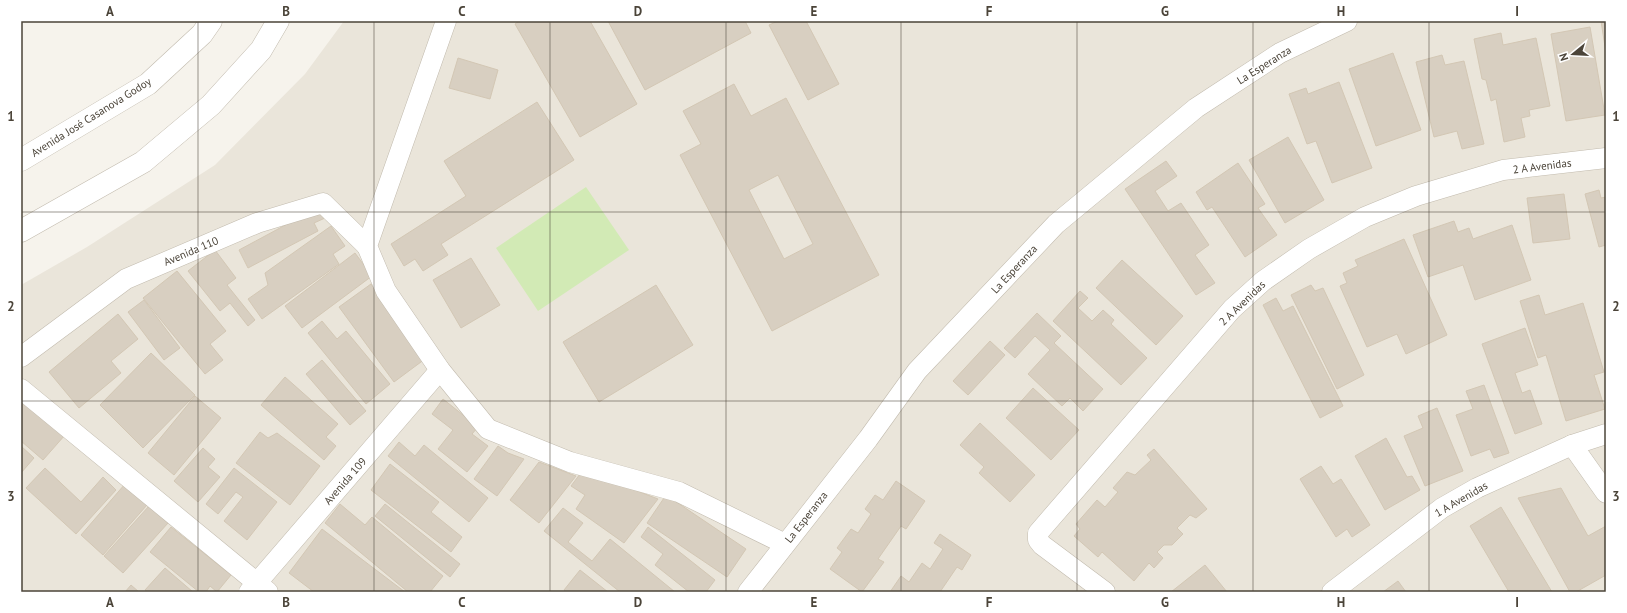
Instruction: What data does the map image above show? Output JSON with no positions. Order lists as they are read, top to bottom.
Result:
{
  "streets": {
    "street": [
      "La Esperanza",
      "Avenida José Casanova Godoy",
      "2 A Avenidas",
      "Avenida 110",
      "Avenida 109",
      "1 A Avenidas"
    ]
  },
  "north": "left",
  "grid": {
    "columns": [
      "A",
      "B",
      "C",
      "D",
      "E",
      "F",
      "G",
      "H",
      "I"
    ],
    "rows": ["1", "2", "3"]
  }
}
